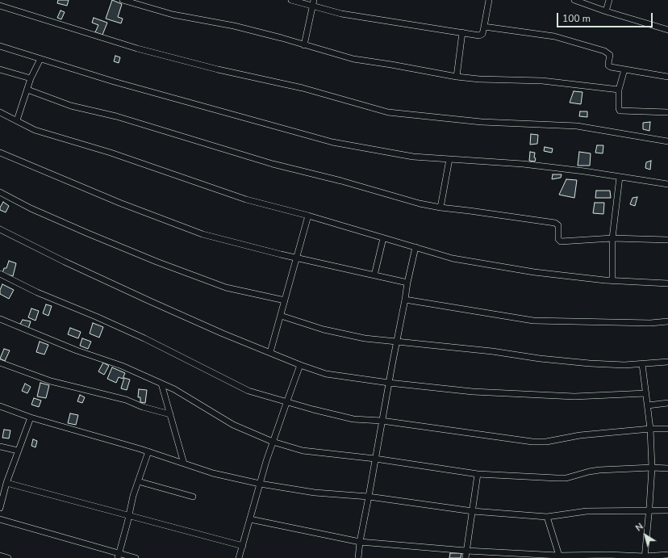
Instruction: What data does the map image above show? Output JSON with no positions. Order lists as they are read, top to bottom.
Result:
{
  "scale_bar": "100 m",
  "north": "top left"
}
